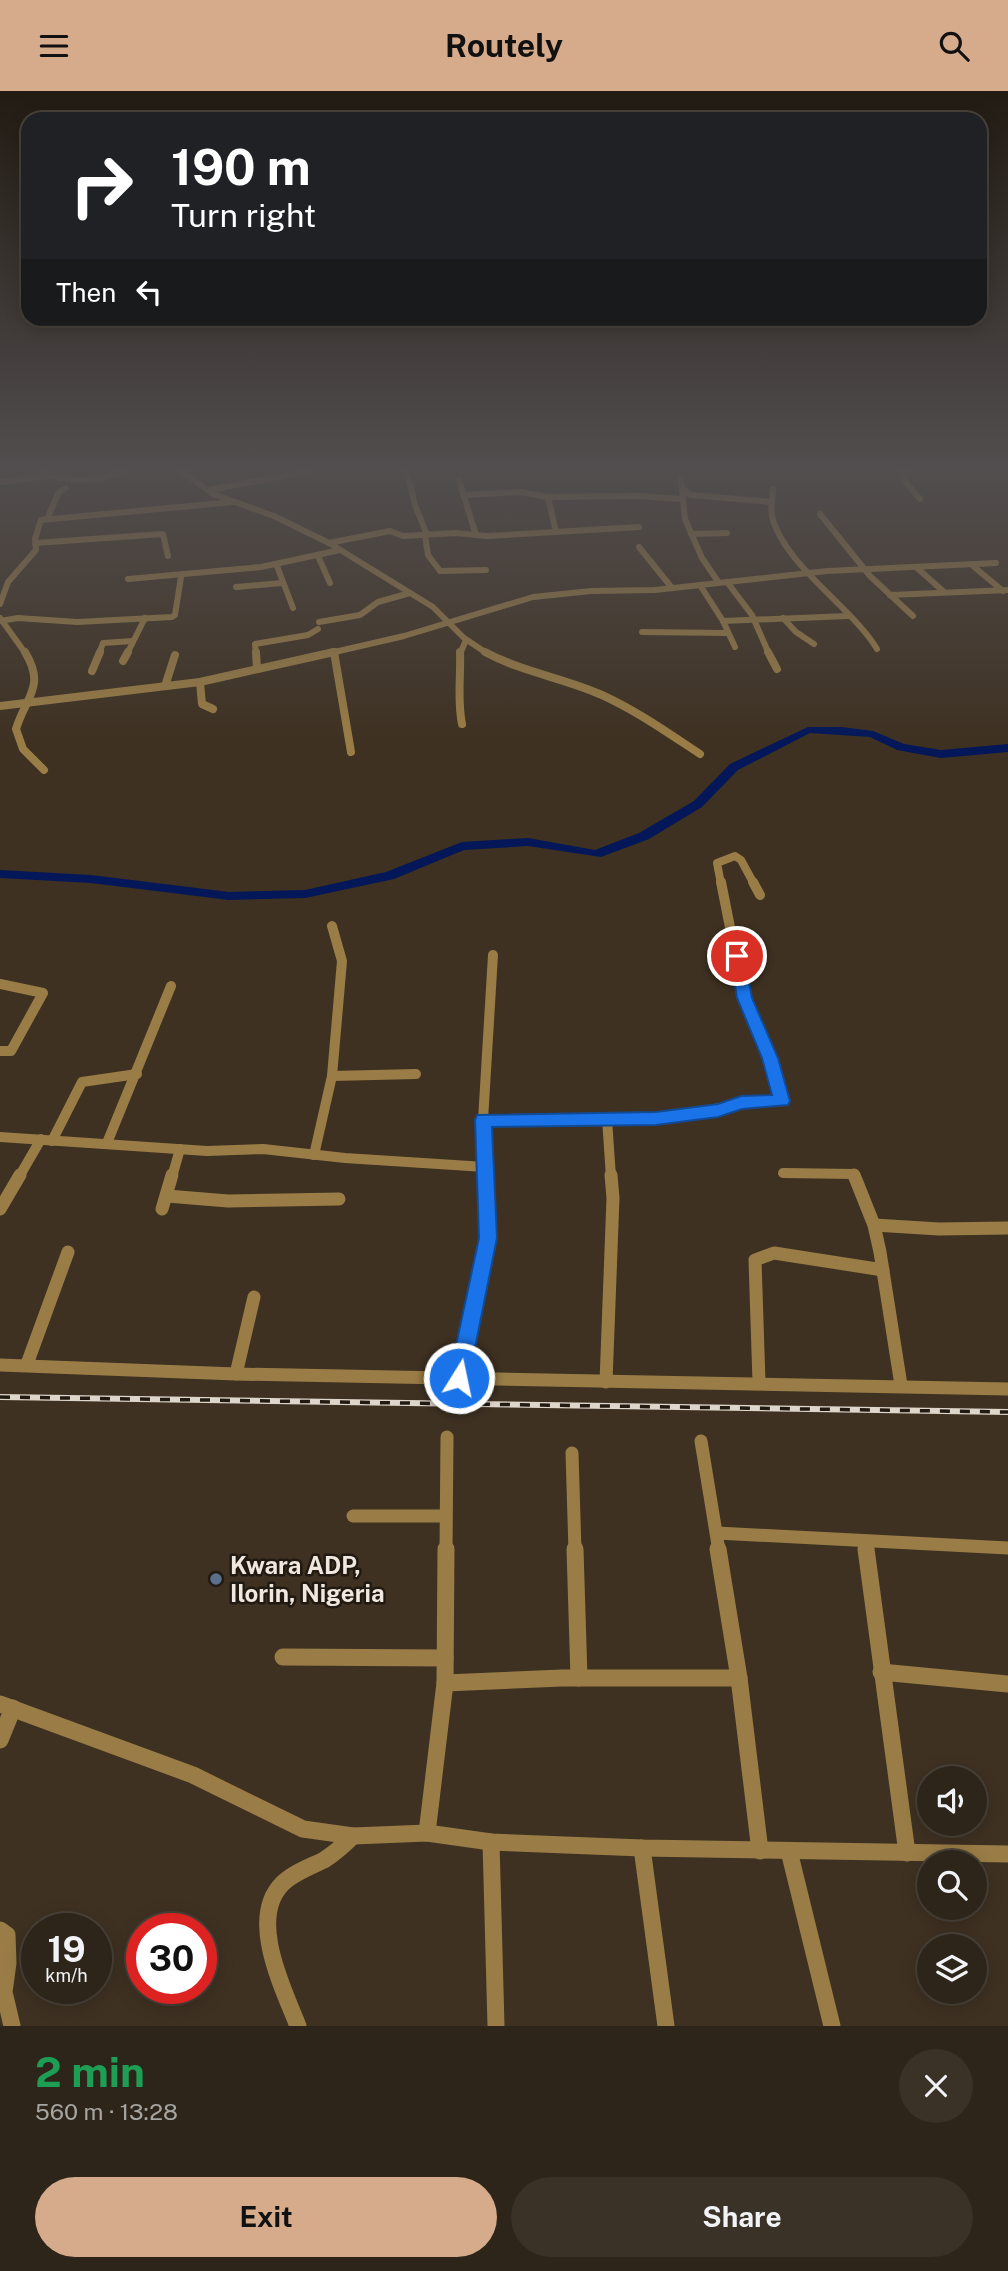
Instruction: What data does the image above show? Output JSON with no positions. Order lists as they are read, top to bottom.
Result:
{
  "places": ["Kwara ADP, Ilorin, Nigeria"],
  "page": {
    "header": "Routely",
    "turn": ["190 m", "Turn right"],
    "then": "Then",
    "speed": "19 km/h",
    "limit": "30",
    "heading": ["2 min", "560 m · 13:28"],
    "buttons": ["Exit", "Share"]
  }
}
